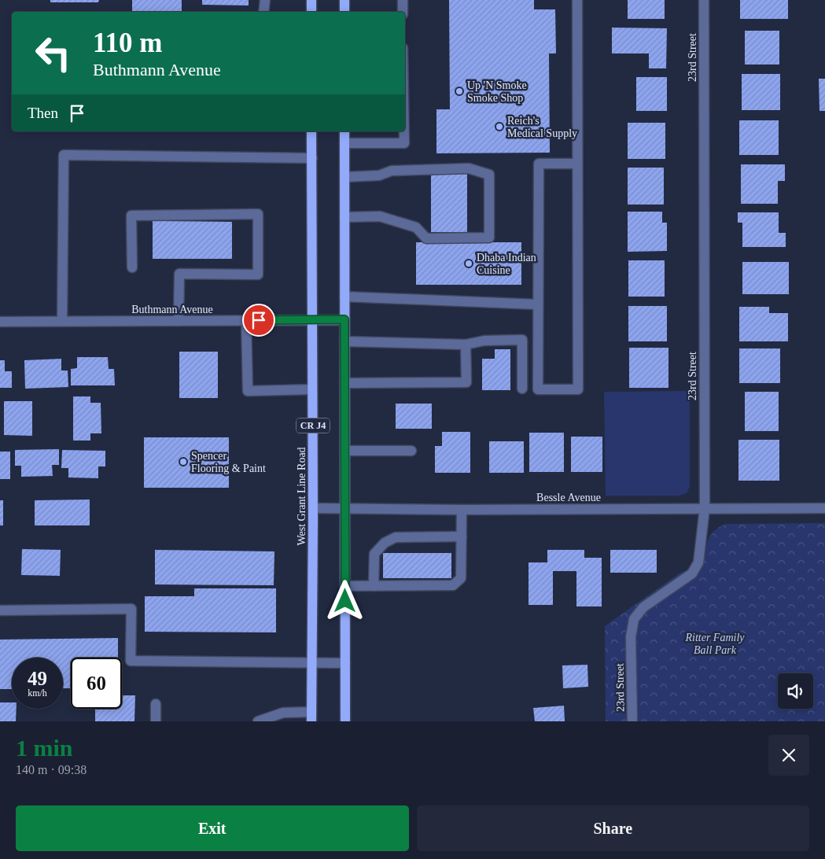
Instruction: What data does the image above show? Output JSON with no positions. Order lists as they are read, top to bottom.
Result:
{
  "streets": {
    "main road": ["CR J4", "West Grant Line Road"],
    "street": ["23rd Street", "Buthmann Avenue", "Bessle Avenue"]
  },
  "crossings": [
    ["23rd Street", "Bessle Avenue"],
    ["Buthmann Avenue", "CR J4"],
    ["Buthmann Avenue", "West Grant Line Road"],
    ["CR J4", "Bessle Avenue"],
    ["West Grant Line Road", "Bessle Avenue"]
  ],
  "parks": ["Ritter Family Ball Park"],
  "places": [
    "Up 'N Smoke Smoke Shop",
    "Reich's Medical Supply",
    "Dhaba Indian Cuisine",
    "Spencer Flooring & Paint"
  ],
  "page": {
    "turn": ["110 m", "Buthmann Avenue"],
    "then": "Then",
    "speed": "49 km/h",
    "limit": "60",
    "heading": ["1 min", "140 m · 09:38"],
    "buttons": ["Exit", "Share"]
  }
}
